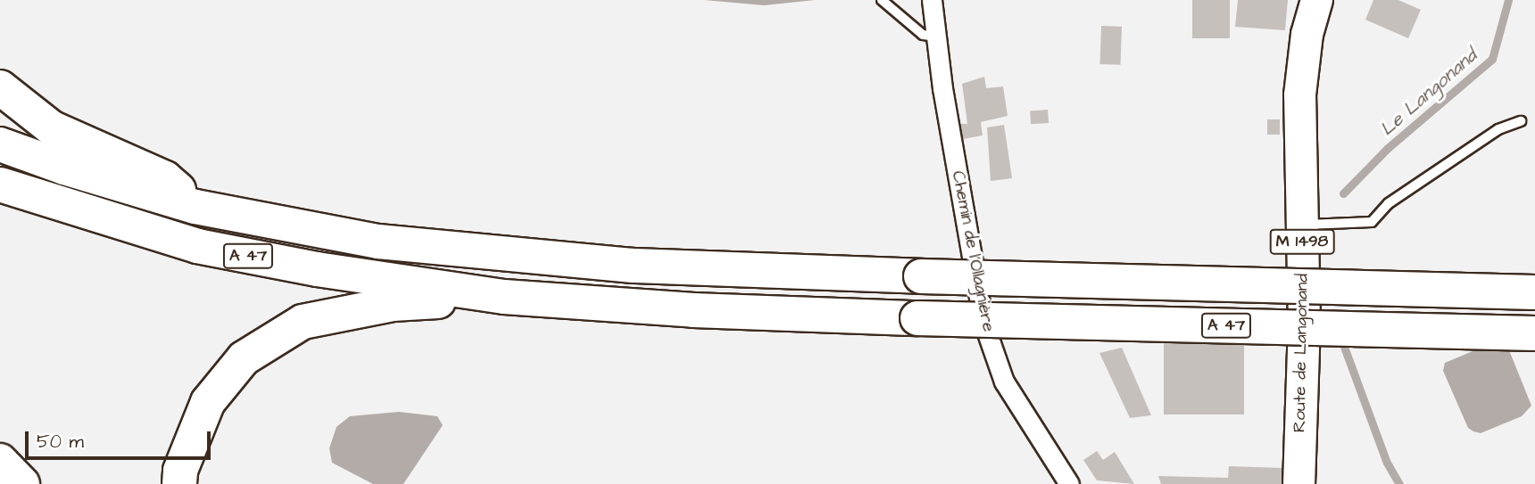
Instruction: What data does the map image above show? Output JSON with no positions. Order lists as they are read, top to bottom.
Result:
{
  "streets": {
    "highway": ["A 47"],
    "main road": ["M 1498", "Route de Langonand"],
    "street": ["Chemin de l'Ollagnière"]
  },
  "water": ["Le Langonand"],
  "scale_bar": "50 m"
}
